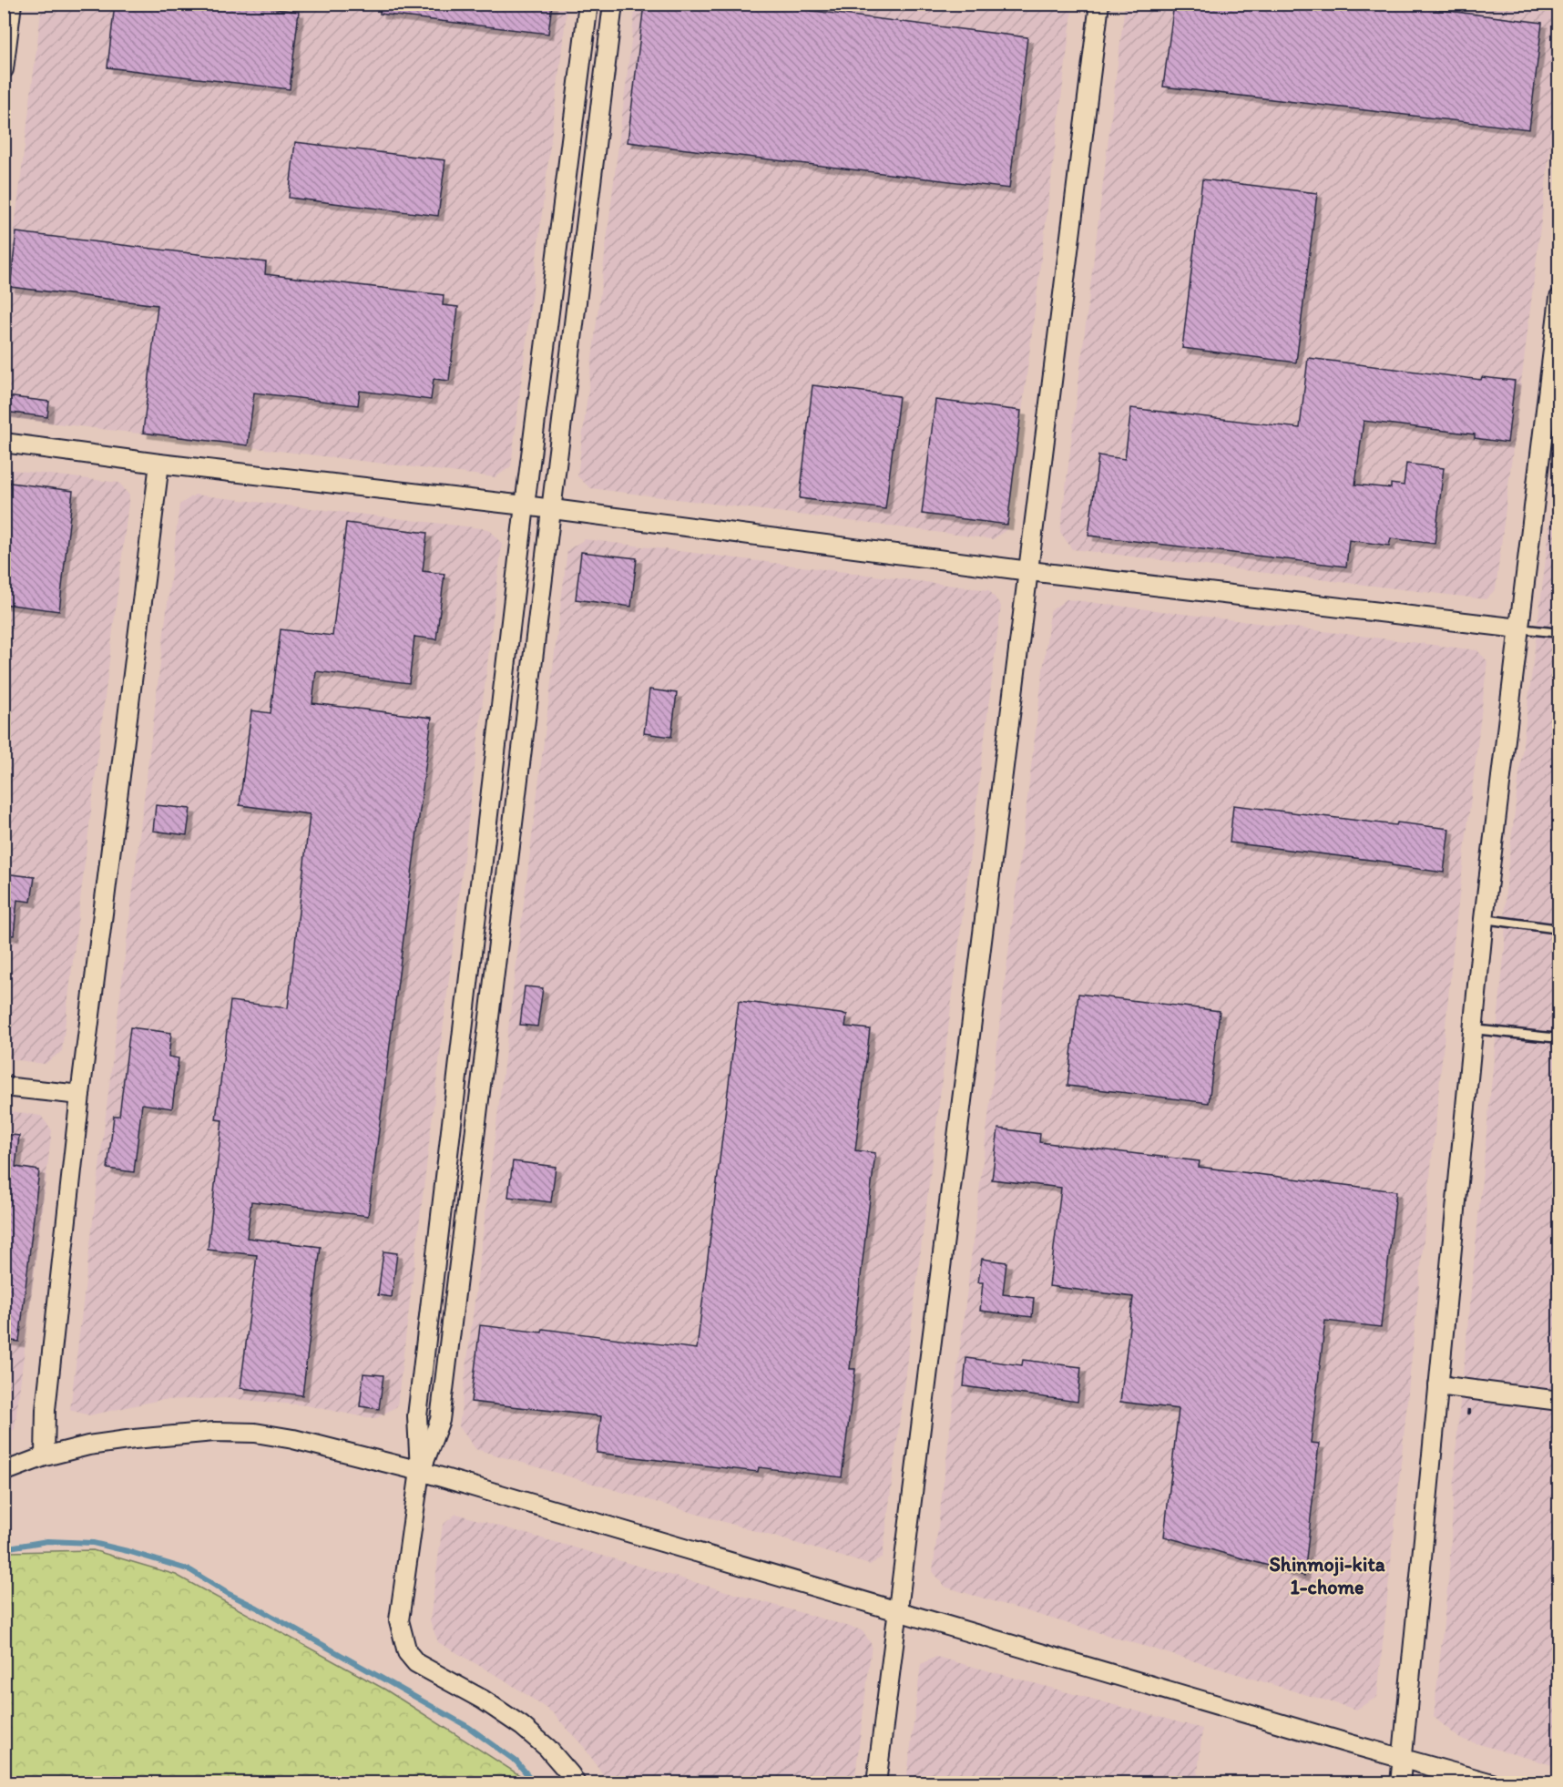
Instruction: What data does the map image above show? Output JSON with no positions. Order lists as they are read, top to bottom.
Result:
{
  "districts": ["Shinmoji-kita 1-chome"]
}
